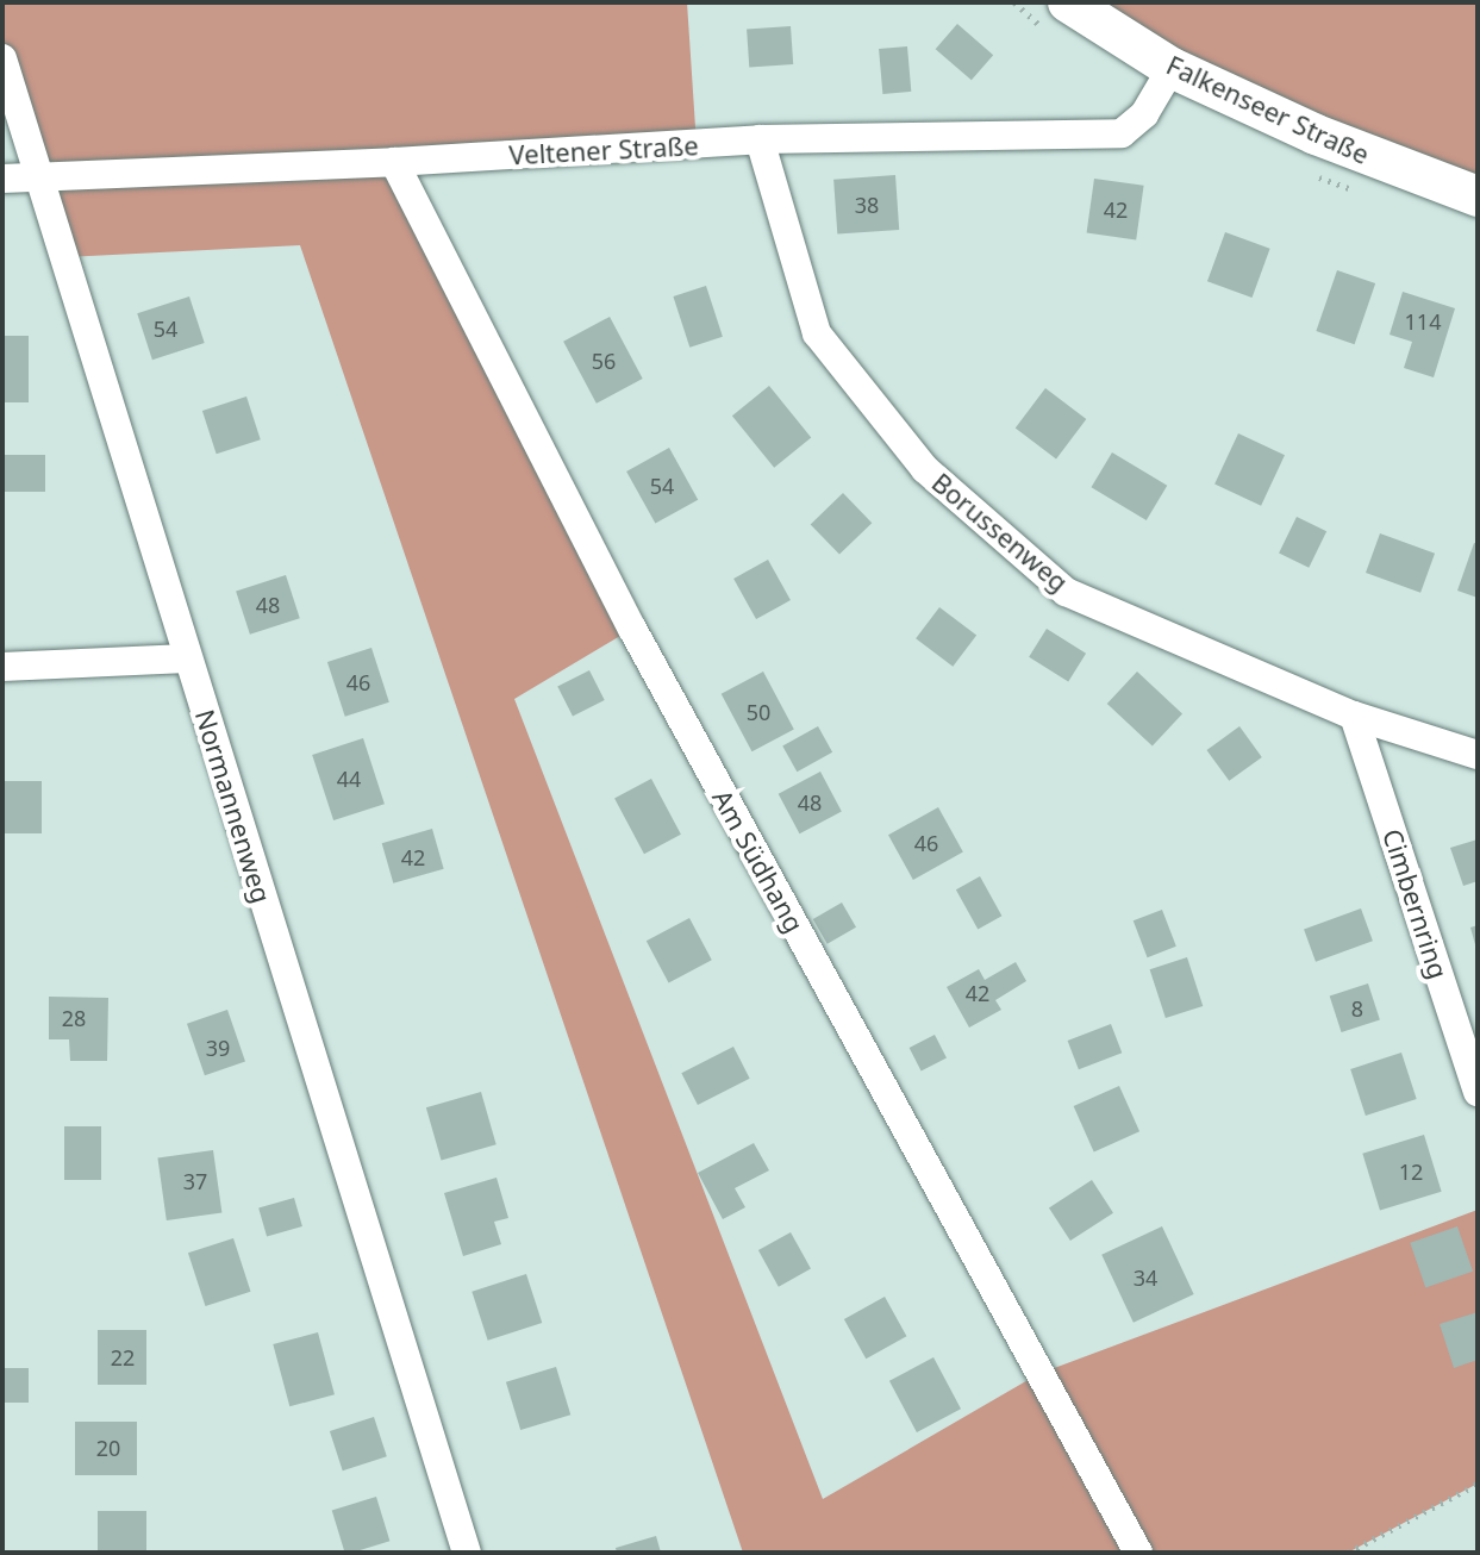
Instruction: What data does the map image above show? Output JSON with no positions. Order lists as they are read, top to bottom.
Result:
{
  "streets": {
    "main road": ["Falkenseer Straße"],
    "street": [
      "Veltener Straße",
      "Borussenweg",
      "Normannenweg",
      "Am Südhang",
      "Cimbernring"
    ]
  },
  "crossings": [
    ["Falkenseer Straße", "Veltener Straße"],
    ["Veltener Straße", "Borussenweg"],
    ["Veltener Straße", "Normannenweg"],
    ["Veltener Straße", "Am Südhang"],
    ["Borussenweg", "Cimbernring"]
  ],
  "house_numbers": [
    "38",
    "42",
    "114",
    "54",
    "56",
    "54",
    "48",
    "46",
    "50",
    "44",
    "48",
    "46",
    "42",
    "42",
    "8",
    "28",
    "39",
    "12",
    "37",
    "34",
    "22",
    "20"
  ]
}
